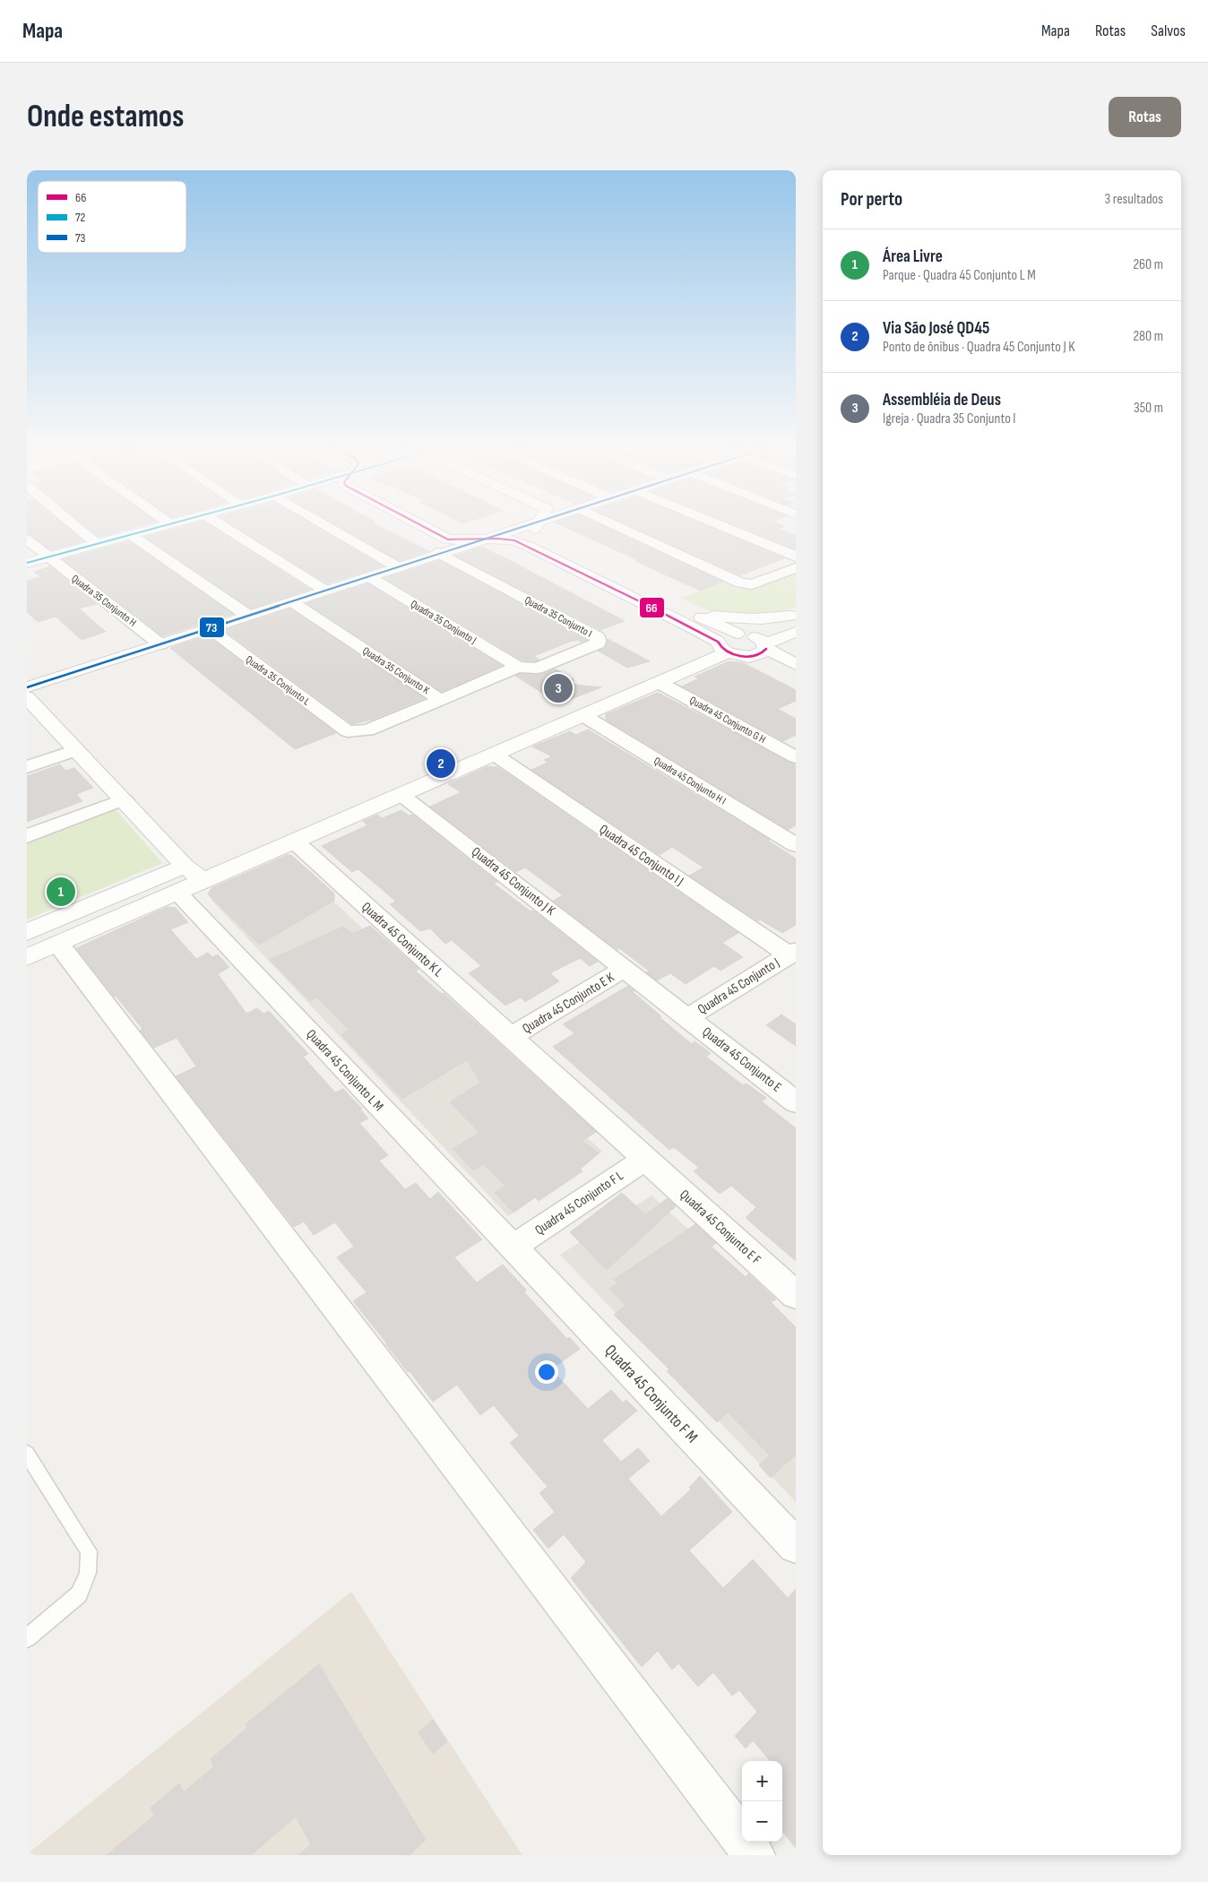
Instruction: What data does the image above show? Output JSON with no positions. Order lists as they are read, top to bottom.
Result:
{
  "streets": {
    "street": [
      "Quadra 35 Conjunto H",
      "Quadra 35 Conjunto I",
      "Quadra 35 Conjunto J",
      "Quadra 35 Conjunto K",
      "Quadra 35 Conjunto L",
      "Quadra 45 Conjunto G H",
      "Quadra 45 Conjunto H I",
      "Quadra 45 Conjunto I J",
      "Quadra 45 Conjunto J K",
      "Quadra 45 Conjunto K L",
      "Quadra 45 Conjunto J",
      "Quadra 45 Conjunto E K",
      "Quadra 45 Conjunto E",
      "Quadra 45 Conjunto L M",
      "Quadra 45 Conjunto F L",
      "Quadra 45 Conjunto E F",
      "Quadra 45 Conjunto F M"
    ]
  },
  "crossings": [
    ["Quadra 35 Conjunto I", "Quadra 35 Conjunto J"],
    ["Quadra 35 Conjunto K", "Quadra 35 Conjunto L"],
    ["Quadra 45 Conjunto I J", "Quadra 45 Conjunto J"],
    ["Quadra 45 Conjunto J K", "Quadra 45 Conjunto J"],
    ["Quadra 45 Conjunto J K", "Quadra 45 Conjunto E K"],
    ["Quadra 45 Conjunto J K", "Quadra 45 Conjunto E"],
    ["Quadra 45 Conjunto K L", "Quadra 45 Conjunto E K"],
    ["Quadra 45 Conjunto K L", "Quadra 45 Conjunto F L"],
    ["Quadra 45 Conjunto K L", "Quadra 45 Conjunto E F"],
    ["Quadra 45 Conjunto J", "Quadra 45 Conjunto E"],
    ["Quadra 45 Conjunto L M", "Quadra 45 Conjunto F L"],
    ["Quadra 45 Conjunto L M", "Quadra 45 Conjunto F M"],
    ["Quadra 45 Conjunto F L", "Quadra 45 Conjunto E F"],
    ["Quadra 45 Conjunto F L", "Quadra 45 Conjunto F M"]
  ],
  "lines": ["transit line 66", "transit line 72", "transit line 73"],
  "legend": ["66", "72", "73"],
  "page": {
    "header": "Mapa",
    "nav": ["Mapa", "Rotas", "Salvos"],
    "buttons": "Rotas",
    "title": "Onde estamos",
    "heading": ["Por perto", "3 resultados"],
    "list": [
      {
        "mark": "1",
        "name": "Área Livre",
        "note": "Parque · Quadra 45 Conjunto L M",
        "value": "260 m"
      },
      {
        "mark": "2",
        "name": "Via São José QD45",
        "note": "Ponto de ônibus · Quadra 45 Conjunto J K",
        "value": "280 m"
      },
      {
        "mark": "3",
        "name": "Assembléia de Deus",
        "note": "Igreja · Quadra 35 Conjunto I",
        "value": "350 m"
      }
    ],
    "pins": ["3", "2", "1"],
    "map_buttons": ["+", "−"]
  }
}
